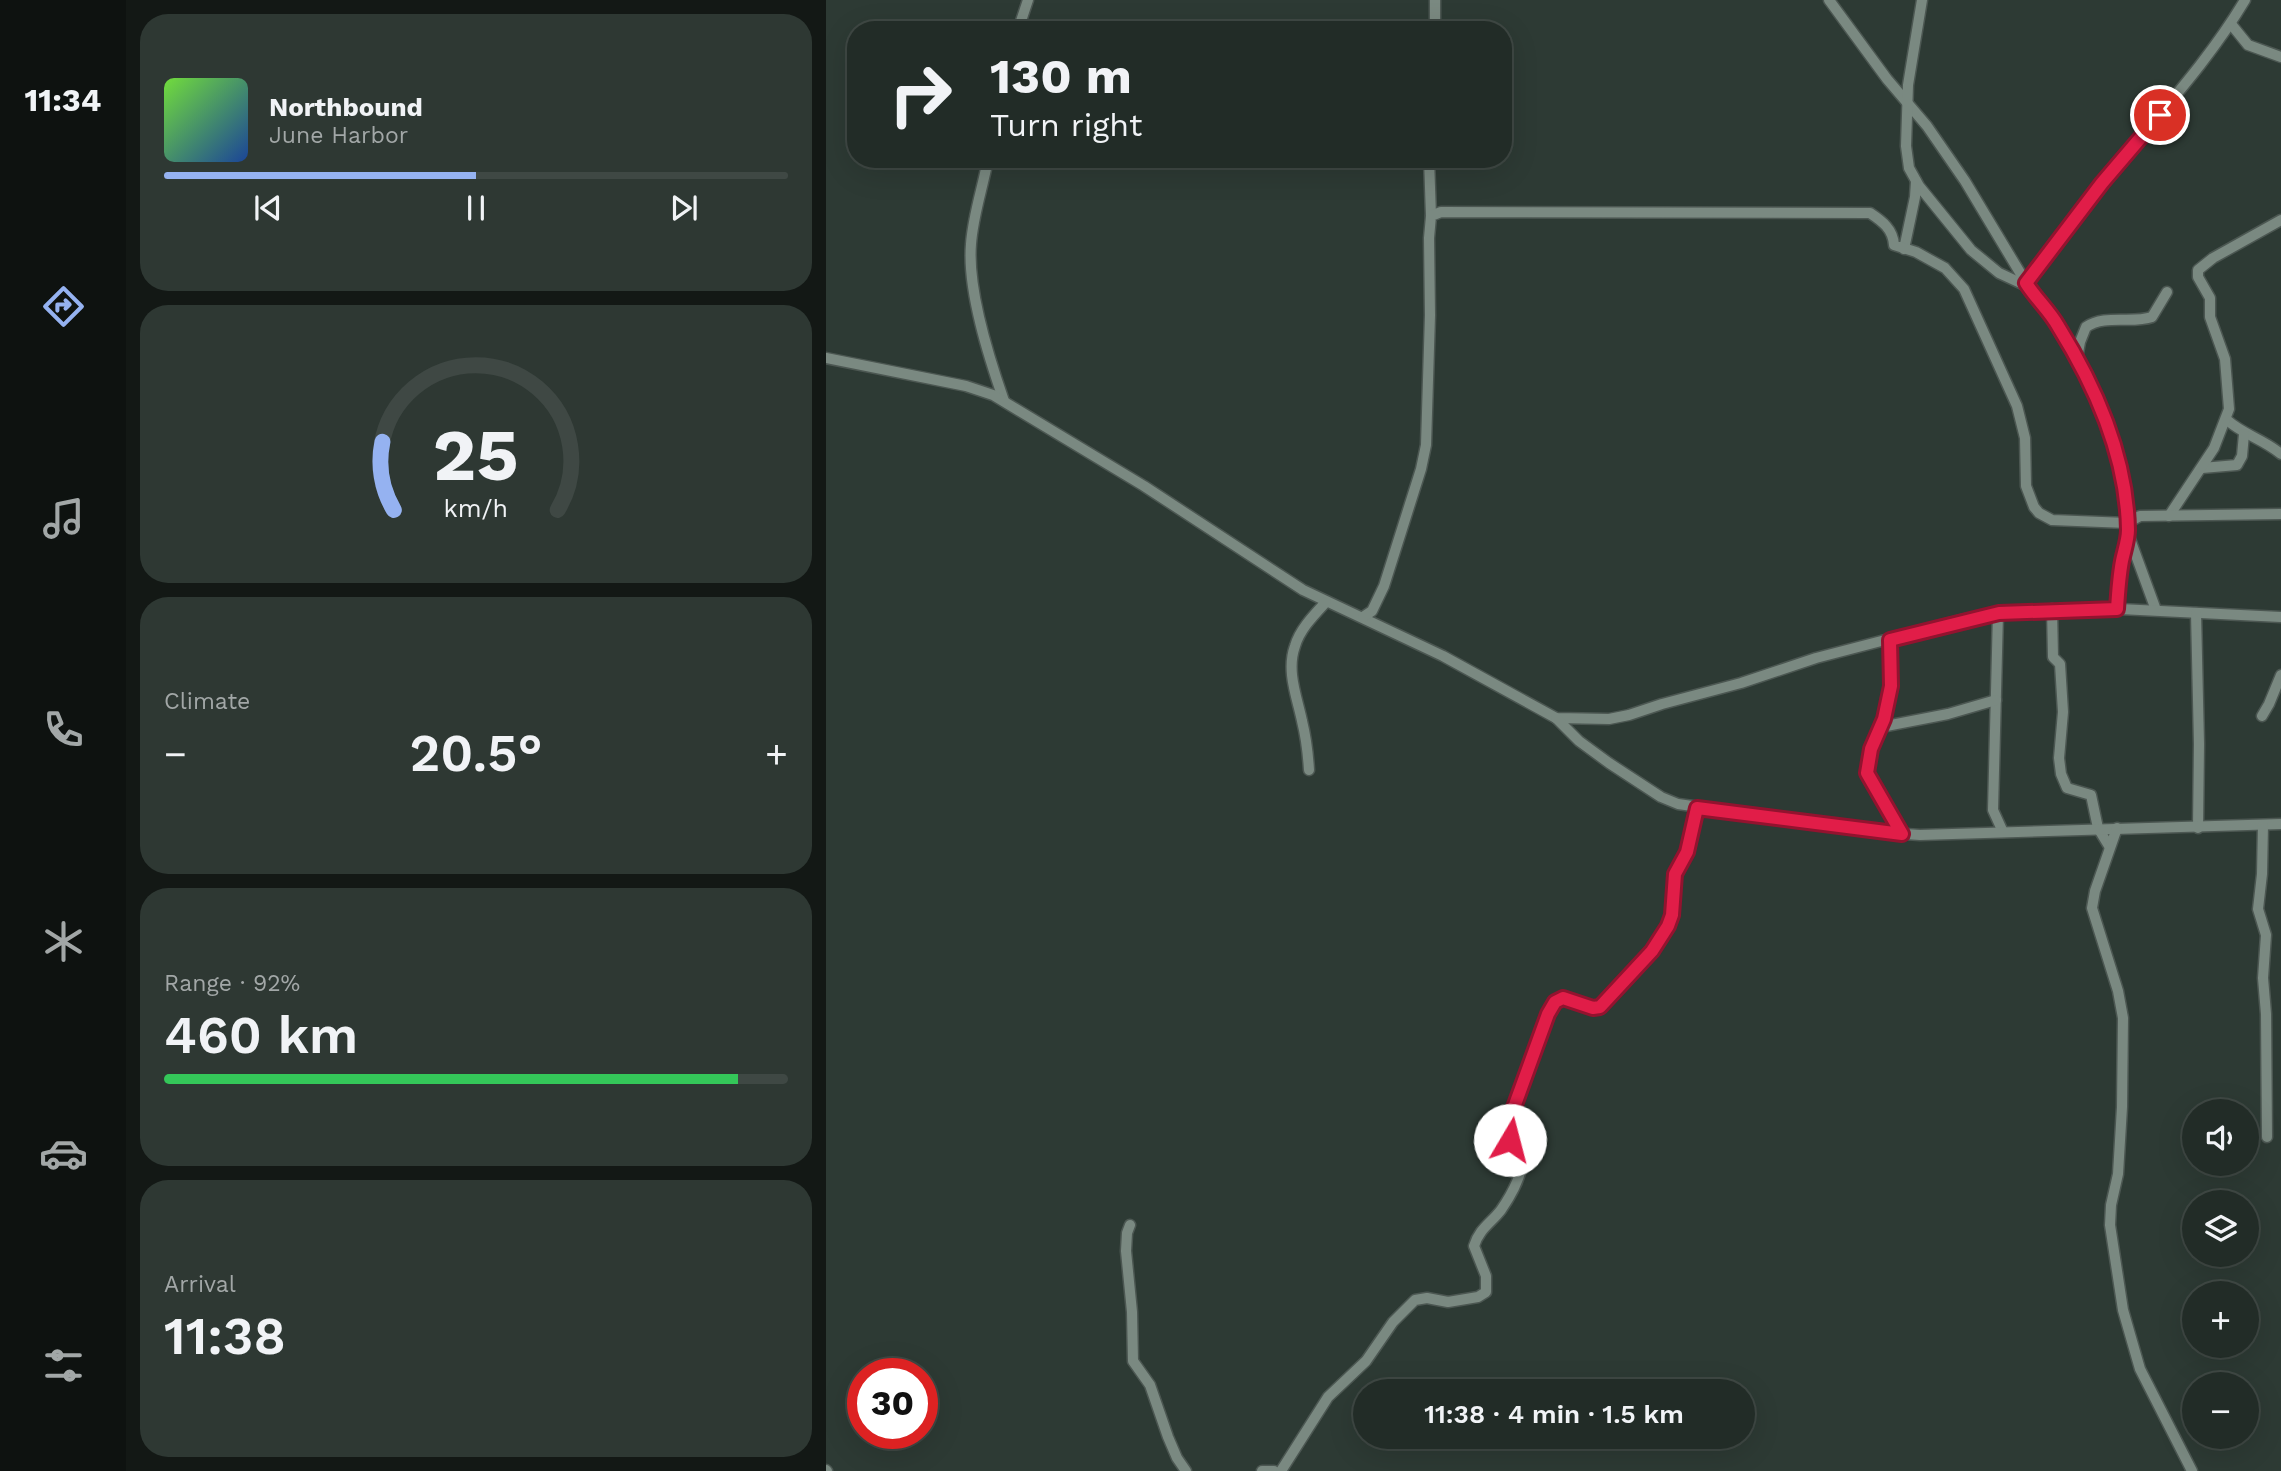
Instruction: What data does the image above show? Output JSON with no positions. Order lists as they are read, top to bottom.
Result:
{
  "page": {
    "tabs": "11:34",
    "turn": ["130 m", "Turn right"],
    "song": ["Northbound", "June Harbor"],
    "tile": [
      "Climate",
      ["Range · 92%", "460 km"],
      ["Arrival", "11:38"]
    ],
    "heat": ["−", "20.5°", "+"],
    "map_buttons": ["+", "−"],
    "limit": "30",
    "trip": "11:38 · 4 min · 1.5 km",
    "gauge": ["25", "km/h"]
  }
}
